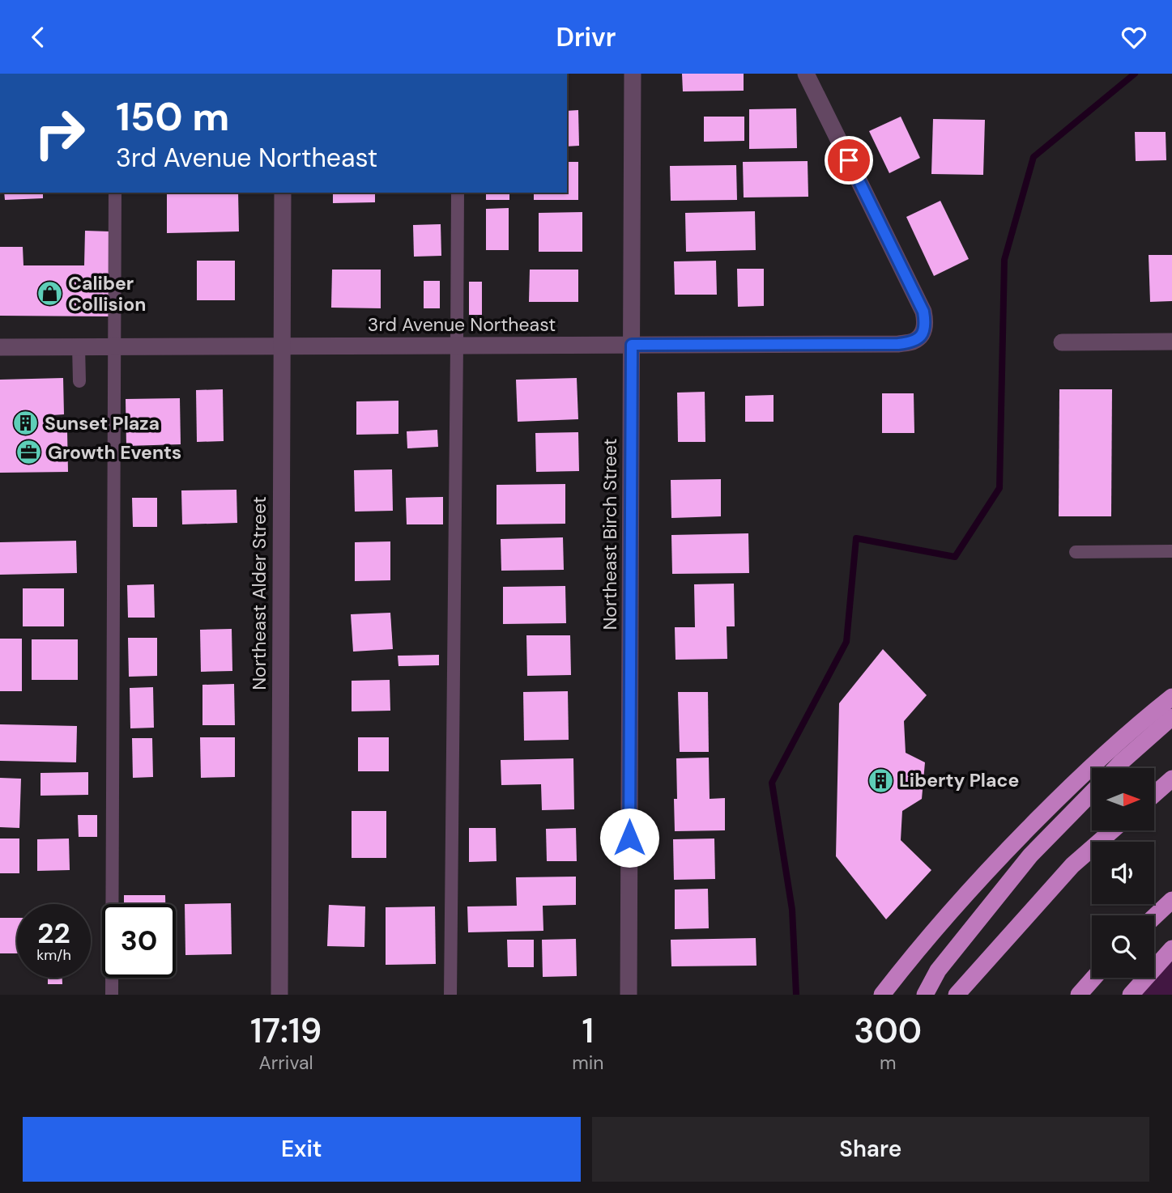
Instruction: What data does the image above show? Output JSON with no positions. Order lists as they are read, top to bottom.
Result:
{
  "streets": {
    "street": ["3rd Avenue Northeast", "Northeast Birch Street", "Northeast Alder Street"]
  },
  "crossings": [
    ["3rd Avenue Northeast", "Northeast Birch Street"],
    ["3rd Avenue Northeast", "Northeast Alder Street"]
  ],
  "places": {
    "shop": ["Caliber Collision"],
    "building": ["Sunset Plaza", "Liberty Place"],
    "office": ["Growth Events"]
  },
  "north": "right",
  "page": {
    "header": "Drivr",
    "turn": ["150 m", "3rd Avenue Northeast"],
    "speed": "22 km/h",
    "limit": "30",
    "eta": [
      "17:19",
      "Arrival",
      "1",
      "min",
      "300",
      "m"
    ],
    "buttons": ["Exit", "Share"]
  }
}
